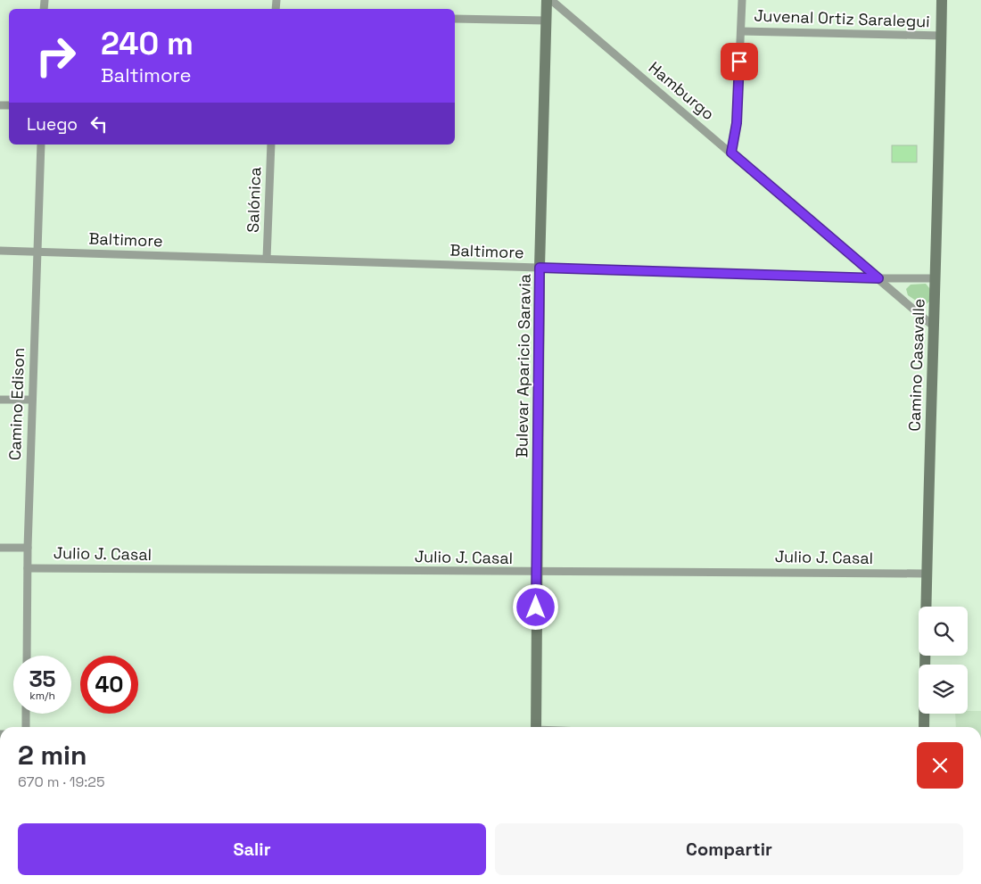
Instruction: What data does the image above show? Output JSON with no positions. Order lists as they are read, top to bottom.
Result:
{
  "streets": {
    "street": [
      "Juvenal Ortiz Saralegui",
      "Hamburgo",
      "Salónica",
      "Baltimore",
      "Camino Casavalle",
      "Bulevar Aparicio Saravia",
      "Camino Edison",
      "Julio J. Casal"
    ]
  },
  "crossings": [
    ["Juvenal Ortiz Saralegui", "Camino Casavalle"],
    ["Hamburgo", "Baltimore"],
    ["Hamburgo", "Camino Casavalle"],
    ["Salónica", "Baltimore"],
    ["Baltimore", "Camino Casavalle"],
    ["Baltimore", "Bulevar Aparicio Saravia"],
    ["Baltimore", "Camino Edison"],
    ["Camino Casavalle", "Julio J. Casal"],
    ["Bulevar Aparicio Saravia", "Julio J. Casal"],
    ["Camino Edison", "Julio J. Casal"]
  ],
  "page": {
    "turn": ["240 m", "Baltimore"],
    "then": "Luego",
    "speed": "35 km/h",
    "limit": "40",
    "heading": ["2 min", "670 m · 19:25"],
    "buttons": ["Salir", "Compartir"]
  }
}
